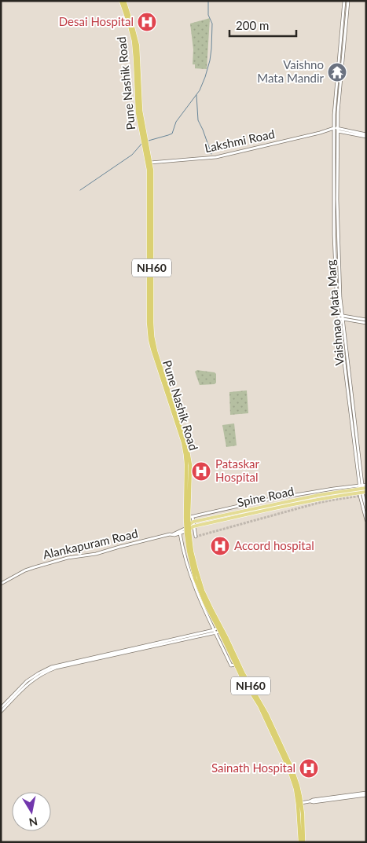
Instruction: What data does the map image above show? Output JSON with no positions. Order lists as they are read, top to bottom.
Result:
{
  "streets": {
    "highway": ["Pune Nashik Road", "NH60"],
    "main road": [
      "Lakshmi Road",
      "Vaishnao Mata Marg",
      "Spine Road",
      "Alankapuram Road"
    ]
  },
  "crossings": [
    ["Pune Nashik Road", "Lakshmi Road"],
    ["Pune Nashik Road", "Spine Road"],
    ["Pune Nashik Road", "Alankapuram Road"],
    ["Lakshmi Road", "Vaishnao Mata Marg"],
    ["Vaishnao Mata Marg", "Spine Road"],
    ["Spine Road", "Alankapuram Road"]
  ],
  "places": {
    "hospital": [
      "Desai Hospital",
      "Pataskar Hospital",
      "Accord hospital",
      "Sainath Hospital"
    ],
    "temple": ["Vaishno Mata Mandir"]
  },
  "scale_bar": "200 m",
  "north": "bottom"
}
